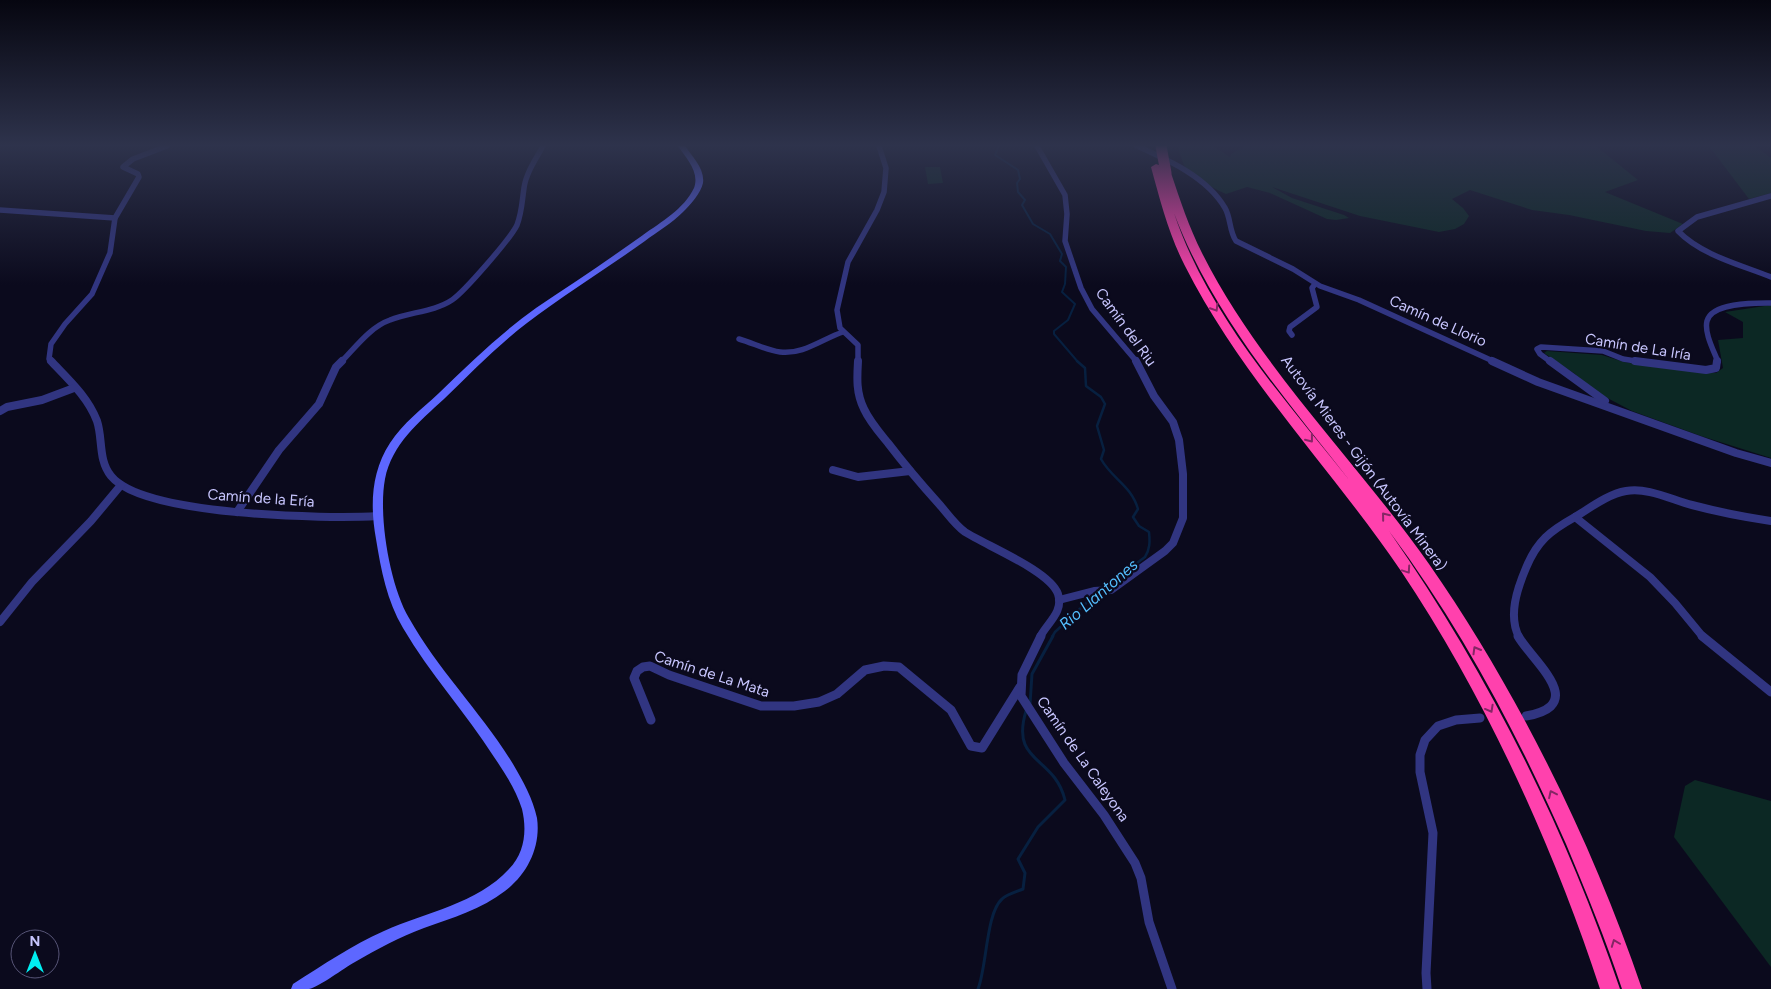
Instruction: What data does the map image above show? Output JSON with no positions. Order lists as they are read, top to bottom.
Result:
{
  "streets": {
    "highway": ["Autovía Mieres - Gijón (Autovía Minera)"],
    "street": [
      "Camín de Llorio",
      "Camín del Riu",
      "Camín de La Iría",
      "Camín de la Ería",
      "Camín de La Mata",
      "Camín de La Caleyona"
    ]
  },
  "crossings": [
    ["Camín de Llorio", "Camín de La Iría"],
    ["Camín del Riu", "Camín de La Caleyona"],
    ["Camín de La Mata", "Camín de La Caleyona"]
  ],
  "water": ["Rio Llantones"],
  "north": "top"
}
